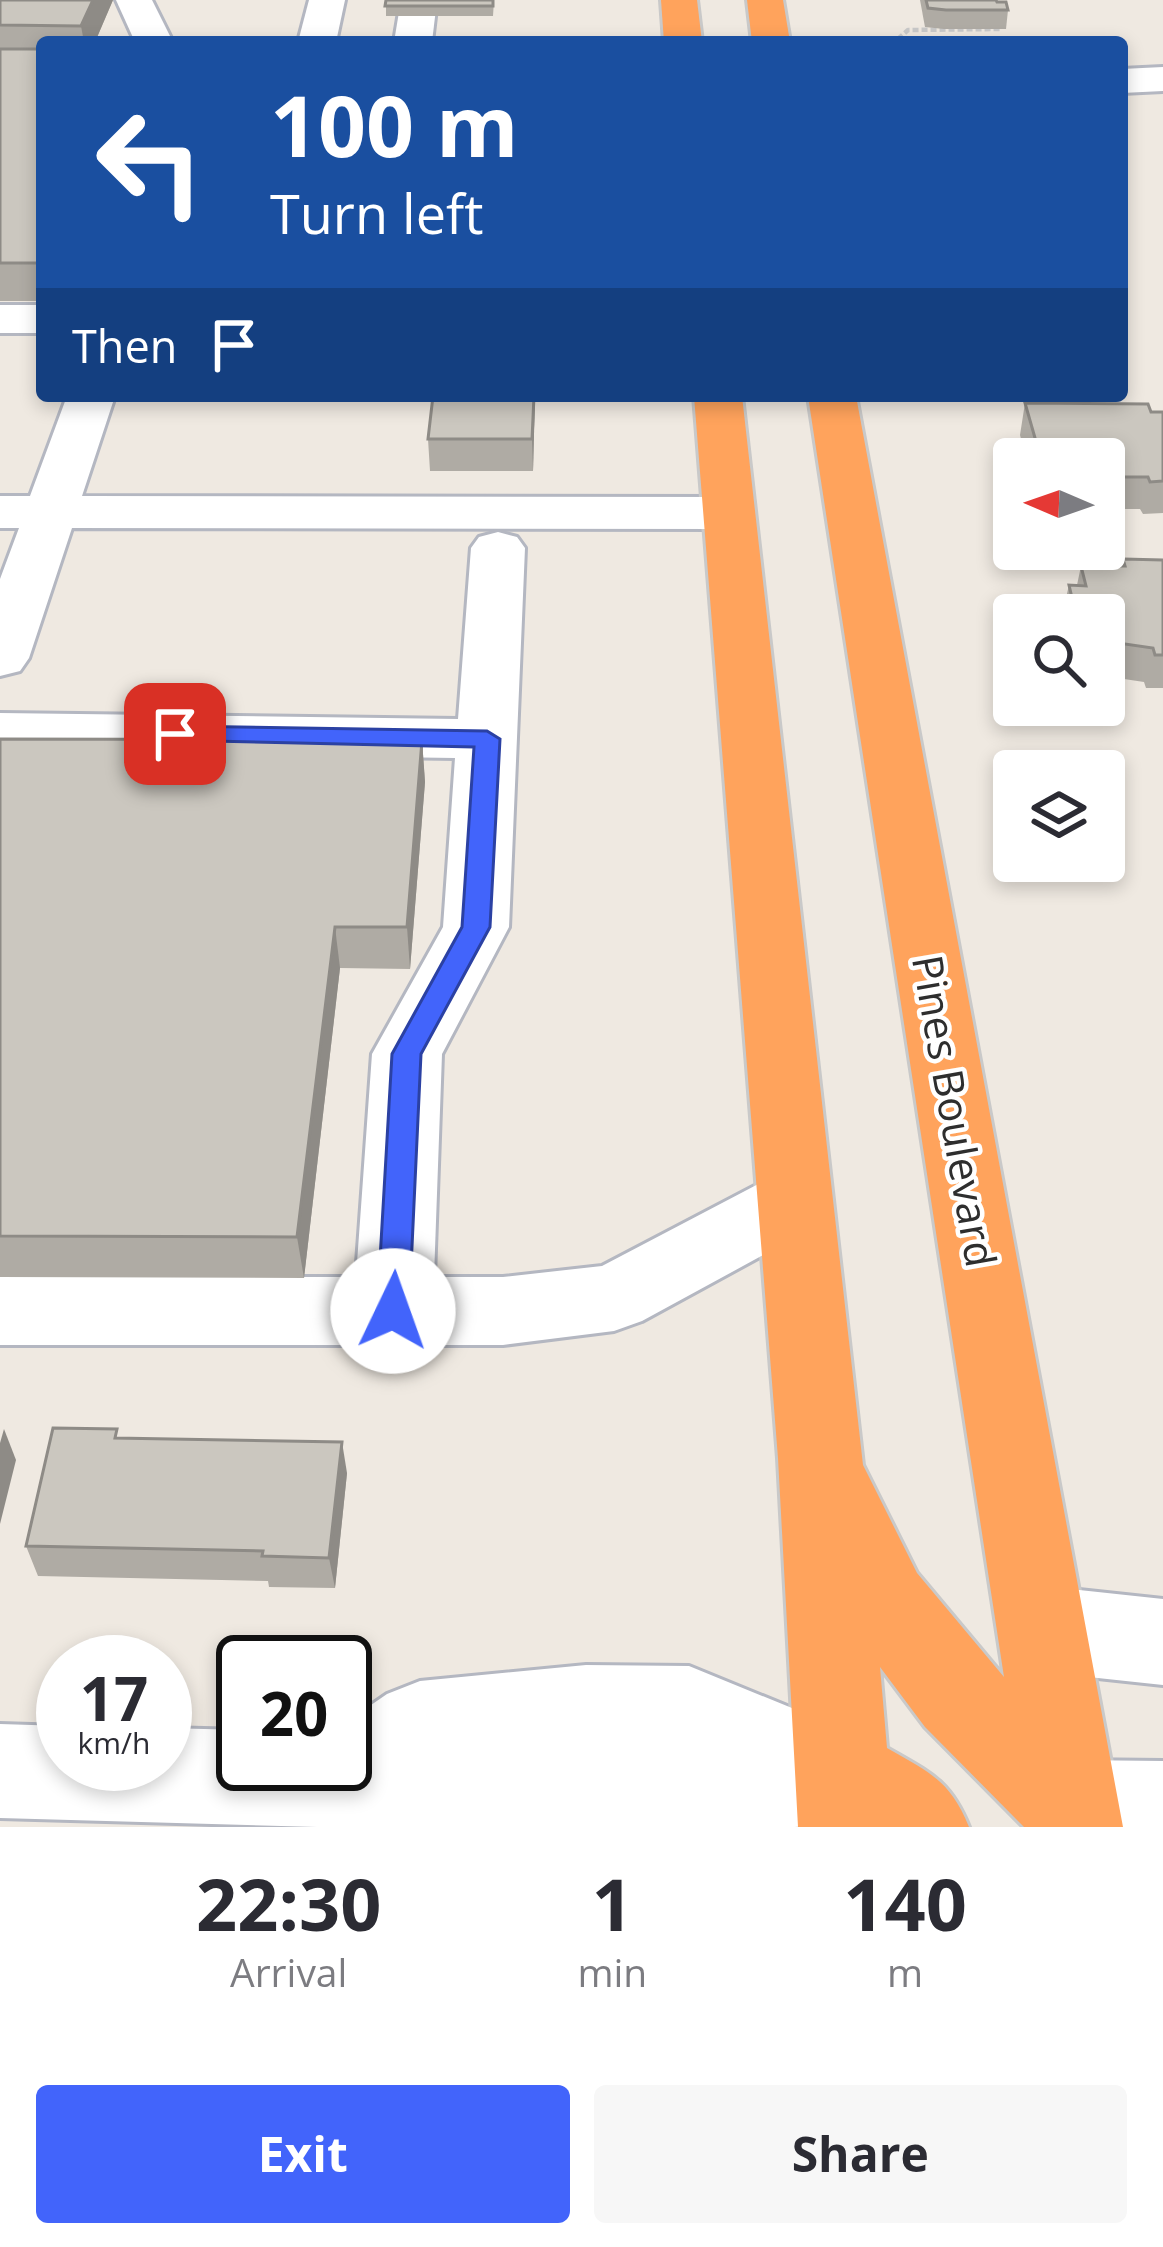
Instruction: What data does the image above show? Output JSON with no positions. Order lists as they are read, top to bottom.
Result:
{
  "streets": {
    "highway": ["Pines Boulevard"]
  },
  "north": "left",
  "page": {
    "turn": ["100 m", "Turn left"],
    "then": "Then",
    "speed": "17 km/h",
    "limit": "20",
    "eta": [
      "22:30",
      "Arrival",
      "1",
      "min",
      "140",
      "m"
    ],
    "buttons": ["Exit", "Share"]
  }
}
